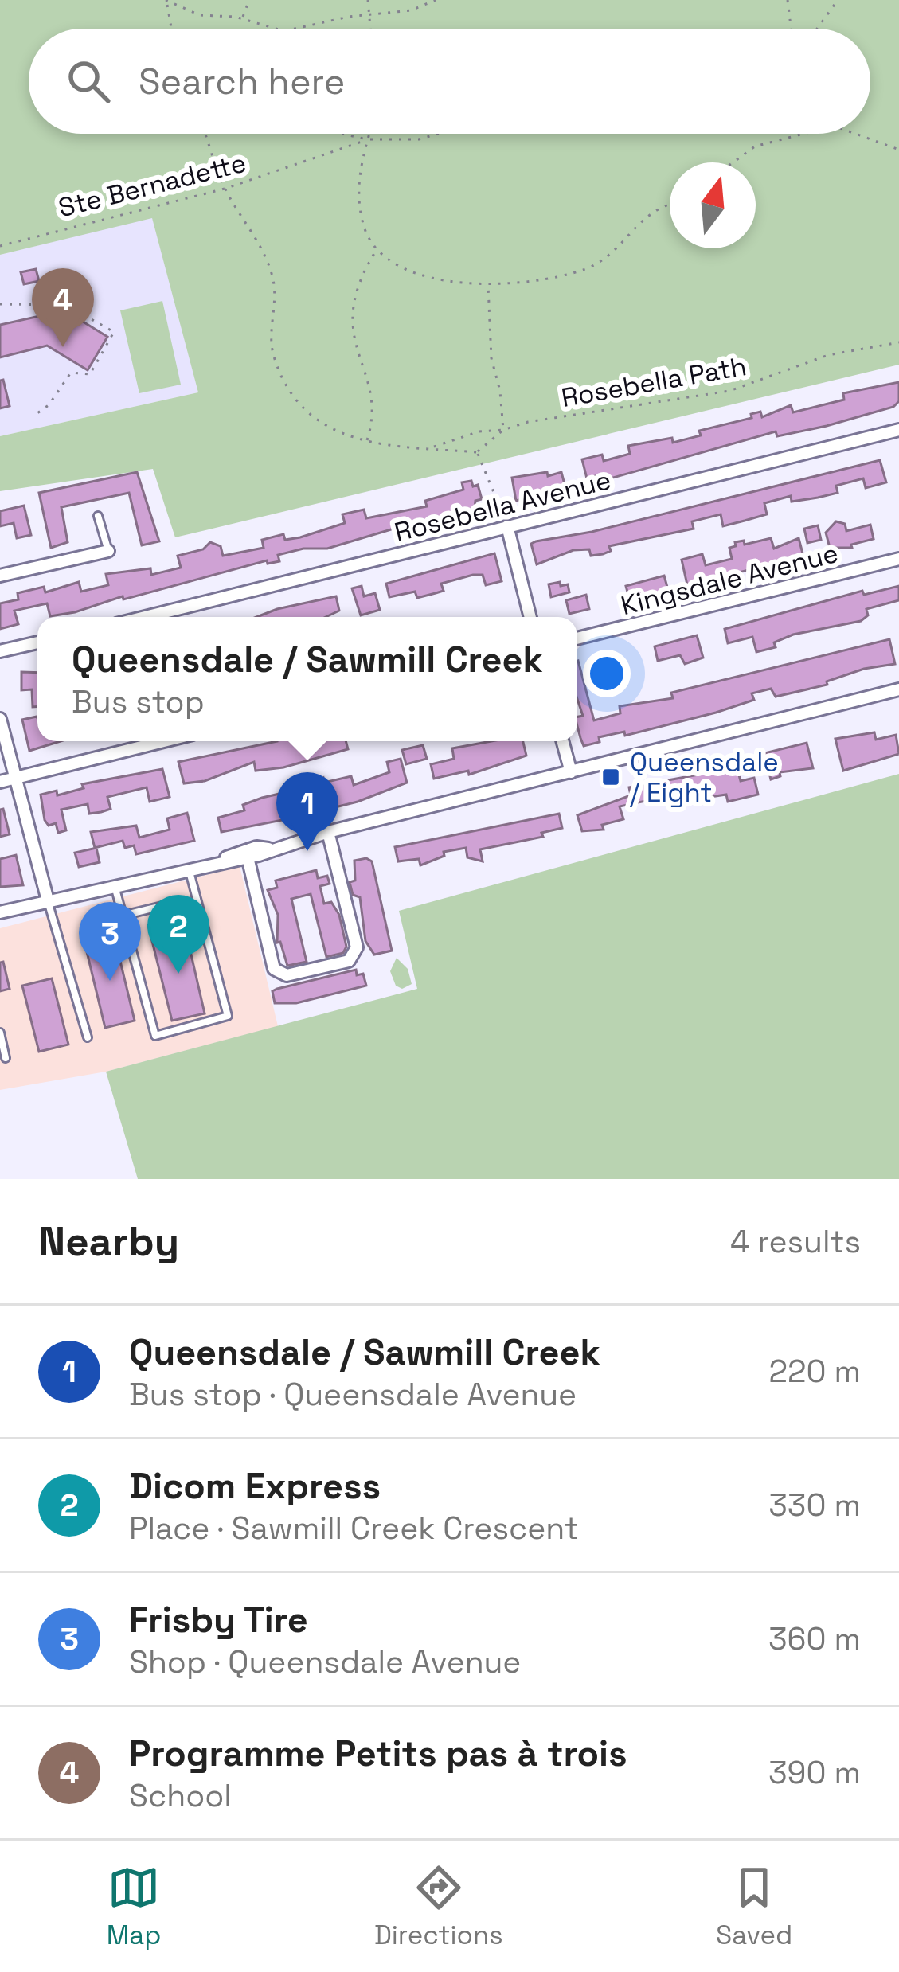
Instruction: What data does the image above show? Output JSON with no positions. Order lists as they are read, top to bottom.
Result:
{
  "streets": {
    "street": ["Rosebella Avenue", "Kingsdale Avenue"],
    "path": ["Ste Bernadette", "Rosebella Path"]
  },
  "places": {
    "transit": ["Queensdale / Eight"]
  },
  "north": "top",
  "page": {
    "search": "Search here",
    "pins": [
      "4",
      "1",
      "2",
      "3"
    ],
    "popup": ["Queensdale / Sawmill Creek", "Bus stop"],
    "heading": ["Nearby", "4 results"],
    "list": [
      {
        "mark": "1",
        "name": "Queensdale / Sawmill Creek",
        "note": "Bus stop · Queensdale Avenue",
        "value": "220 m"
      },
      {
        "mark": "2",
        "name": "Dicom Express",
        "note": "Place · Sawmill Creek Crescent",
        "value": "330 m"
      },
      {
        "mark": "3",
        "name": "Frisby Tire",
        "note": "Shop · Queensdale Avenue",
        "value": "360 m"
      },
      {
        "mark": "4",
        "name": "Programme Petits pas à trois",
        "note": "School",
        "value": "390 m"
      }
    ],
    "nav": ["Map", "Directions", "Saved"]
  }
}
